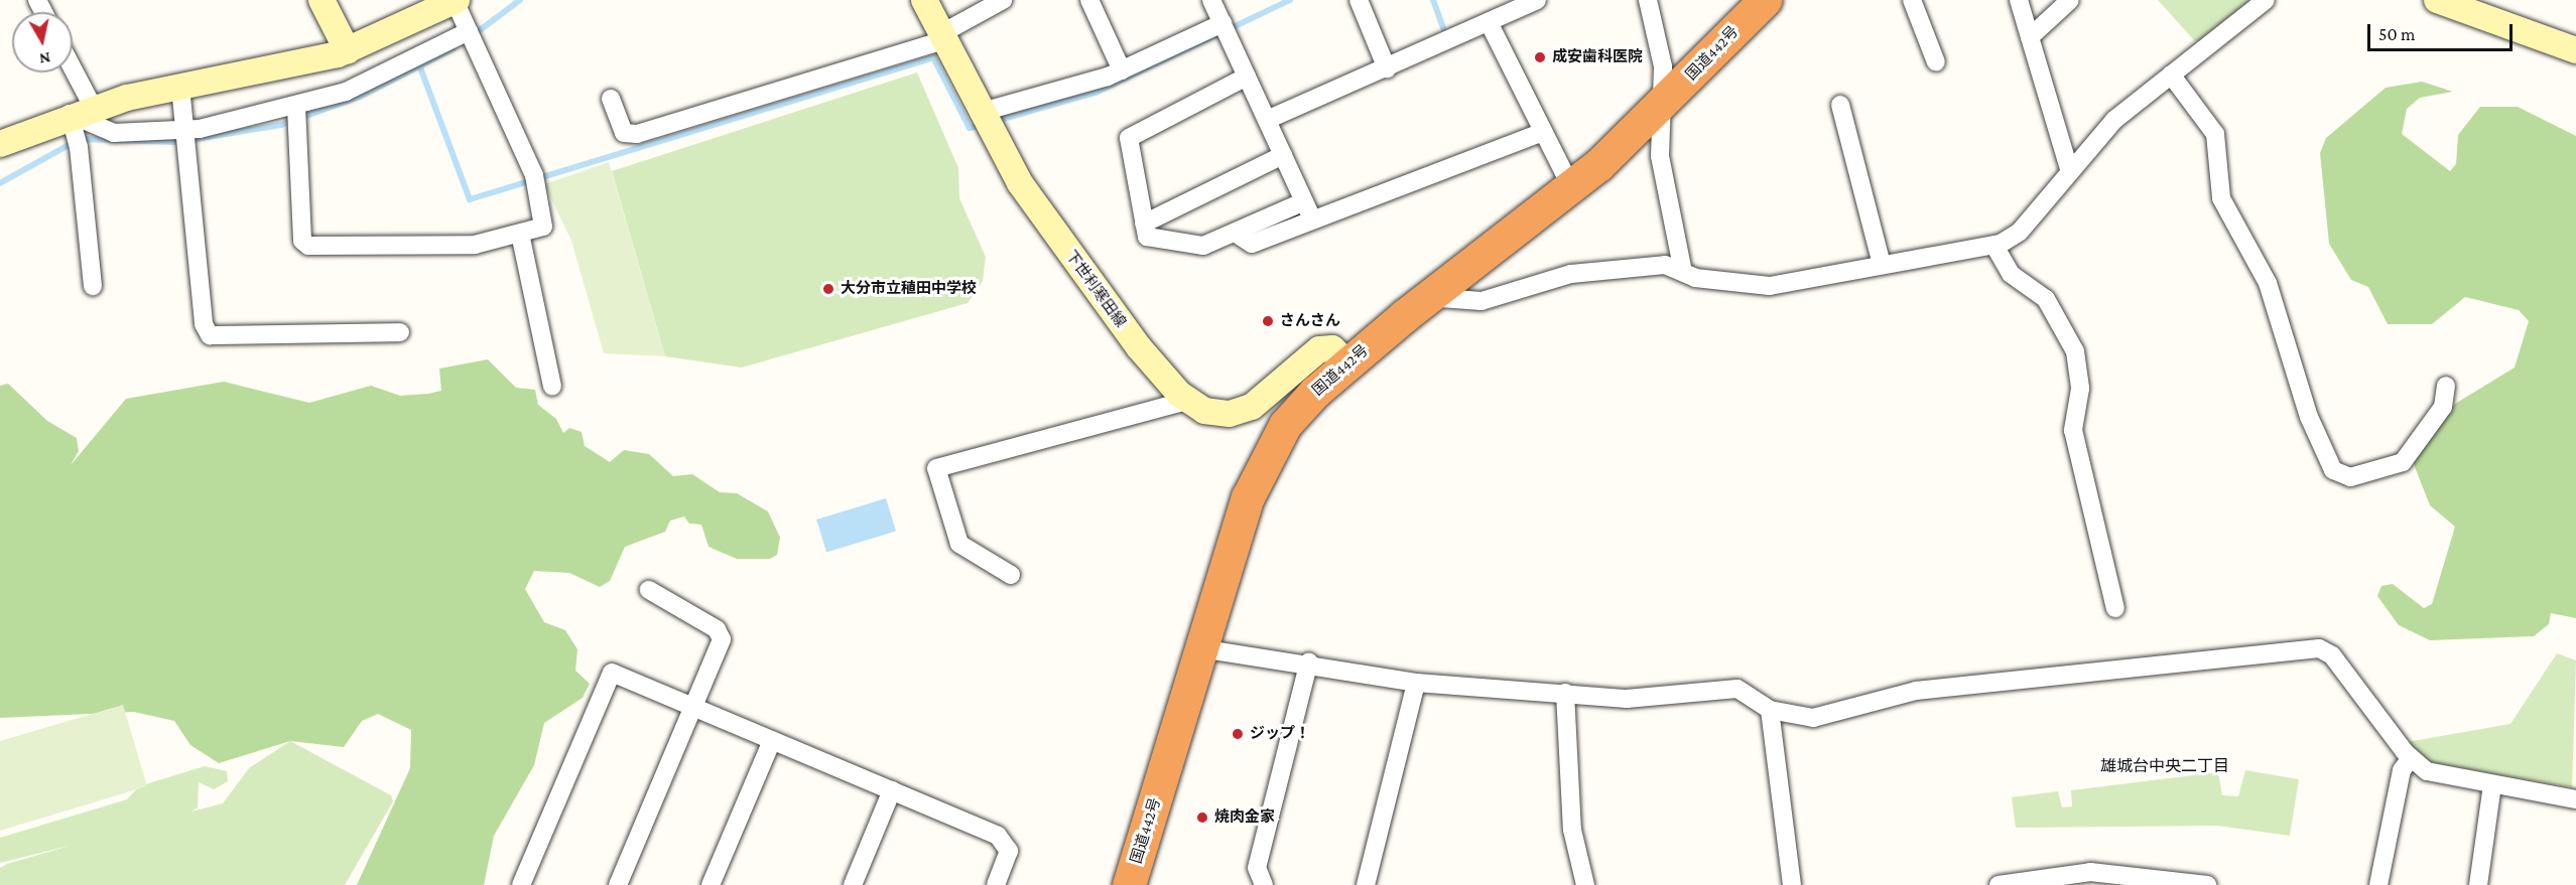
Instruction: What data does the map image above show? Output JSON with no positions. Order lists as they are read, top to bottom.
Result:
{
  "streets": {
    "highway": ["国道442号"],
    "street": ["下世利寒田線"]
  },
  "crossings": [
    ["国道442号", "下世利寒田線"]
  ],
  "districts": ["雄城台中央二丁目"],
  "places": [
    "成安歯科医院",
    "大分市立稙田中学校",
    "さんさん",
    "ジップ！",
    "焼肉金家"
  ],
  "scale_bar": "50 m",
  "north": "bottom"
}
